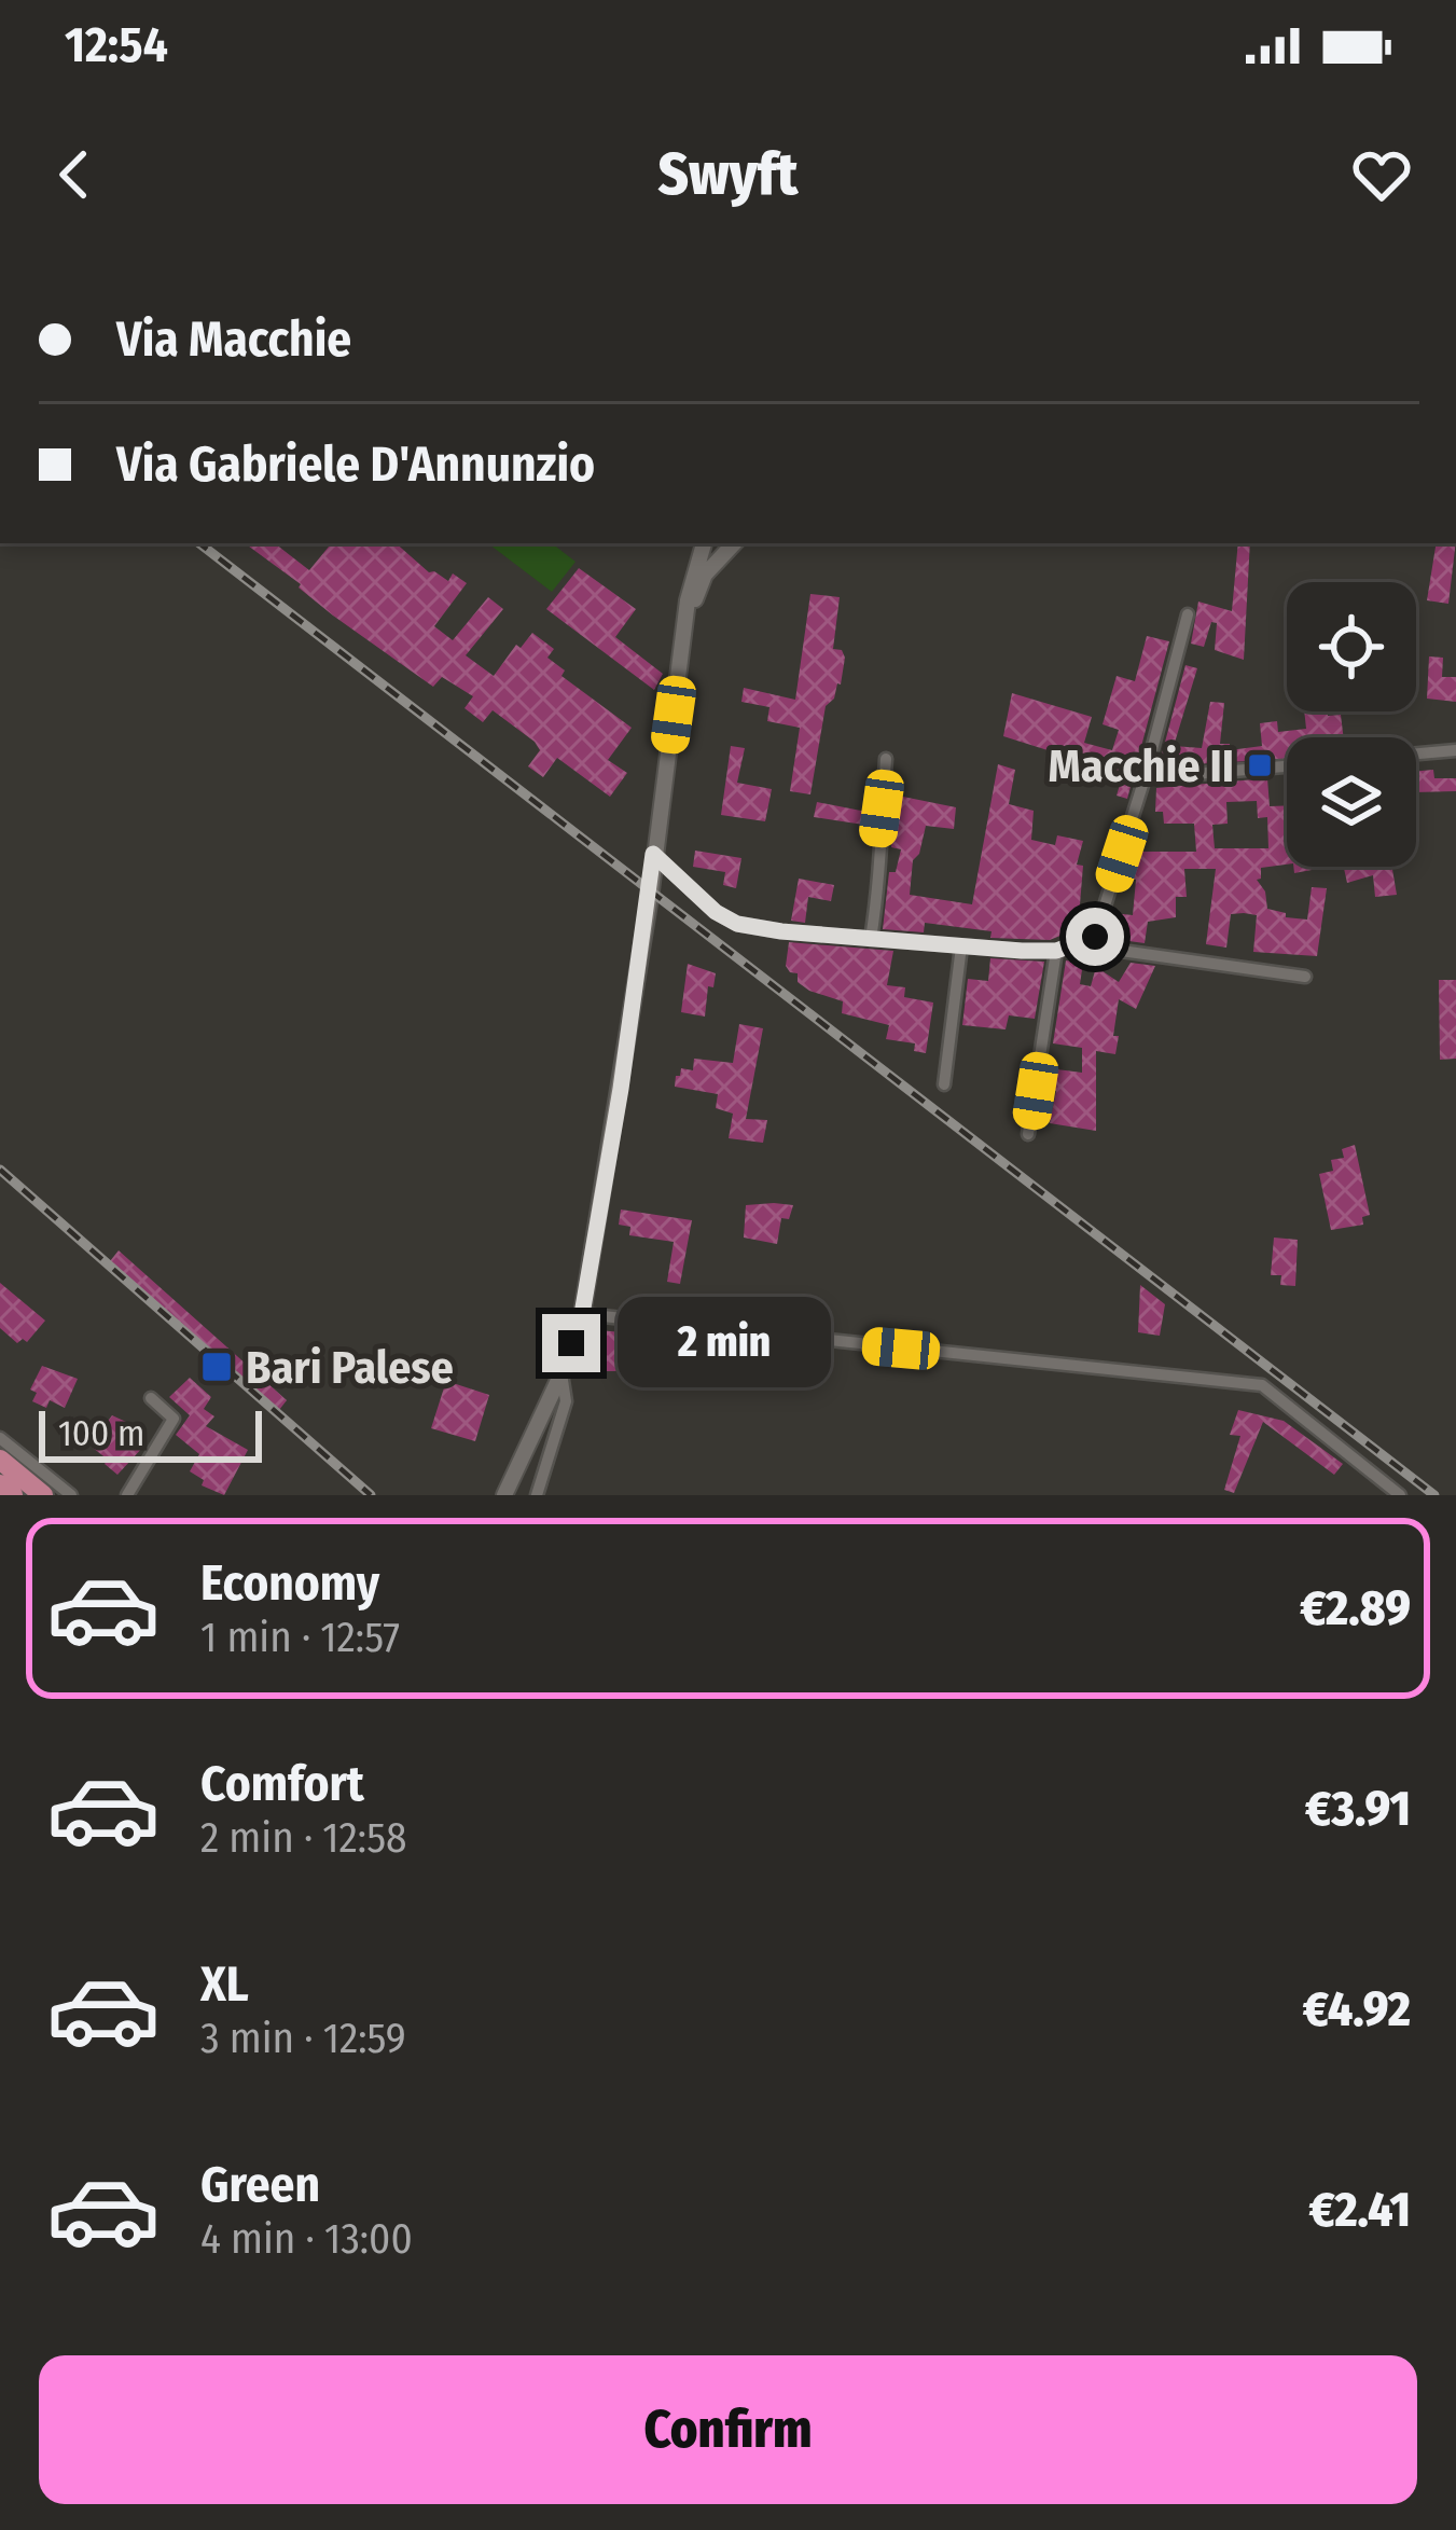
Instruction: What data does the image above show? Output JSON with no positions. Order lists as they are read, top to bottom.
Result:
{
  "places": {
    "transit": ["Macchie II", "Bari Palese"]
  },
  "scale_bar": "100 m",
  "page": {
    "status": "12:54",
    "header": "Swyft",
    "banner": ["Via Macchie", "Via Gabriele D'Annunzio"],
    "bubble": "2 min",
    "scale": "100 m",
    "list": [
      {
        "name": "Economy",
        "note": "1 min · 12:57",
        "value": "€2.89"
      },
      {
        "name": "Comfort",
        "note": "2 min · 12:58",
        "value": "€3.91"
      },
      {
        "name": "XL",
        "note": "3 min · 12:59",
        "value": "€4.92"
      },
      {
        "name": "Green",
        "note": "4 min · 13:00",
        "value": "€2.41"
      }
    ],
    "buttons": "Confirm"
  }
}
